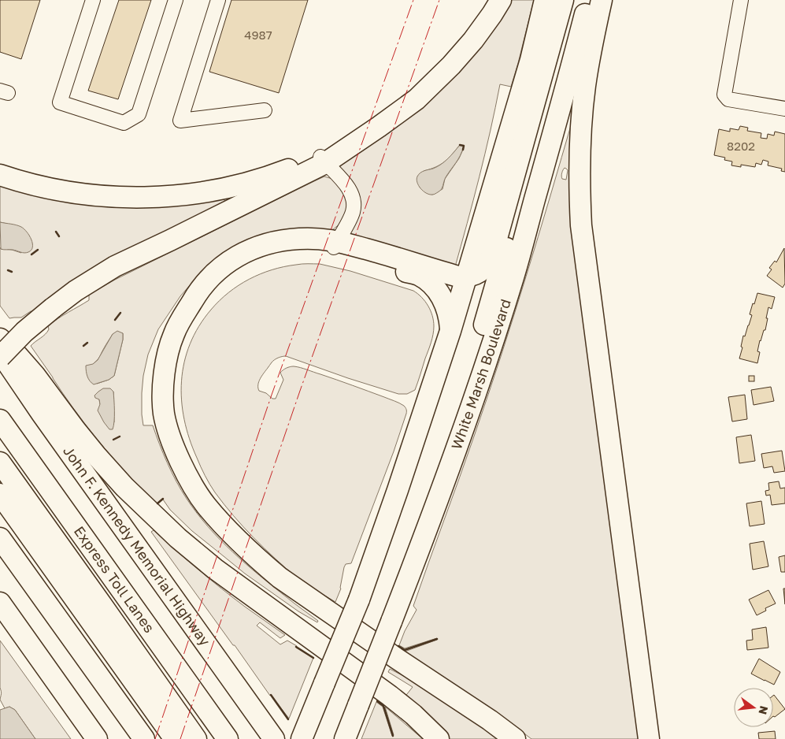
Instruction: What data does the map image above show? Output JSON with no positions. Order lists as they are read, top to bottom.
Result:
{
  "streets": {
    "highway": ["White Marsh Boulevard", "John F. Kennedy Memorial Highway", "Express Toll Lanes"]
  },
  "house_numbers": ["4987", "8202"],
  "north": "right"
}
